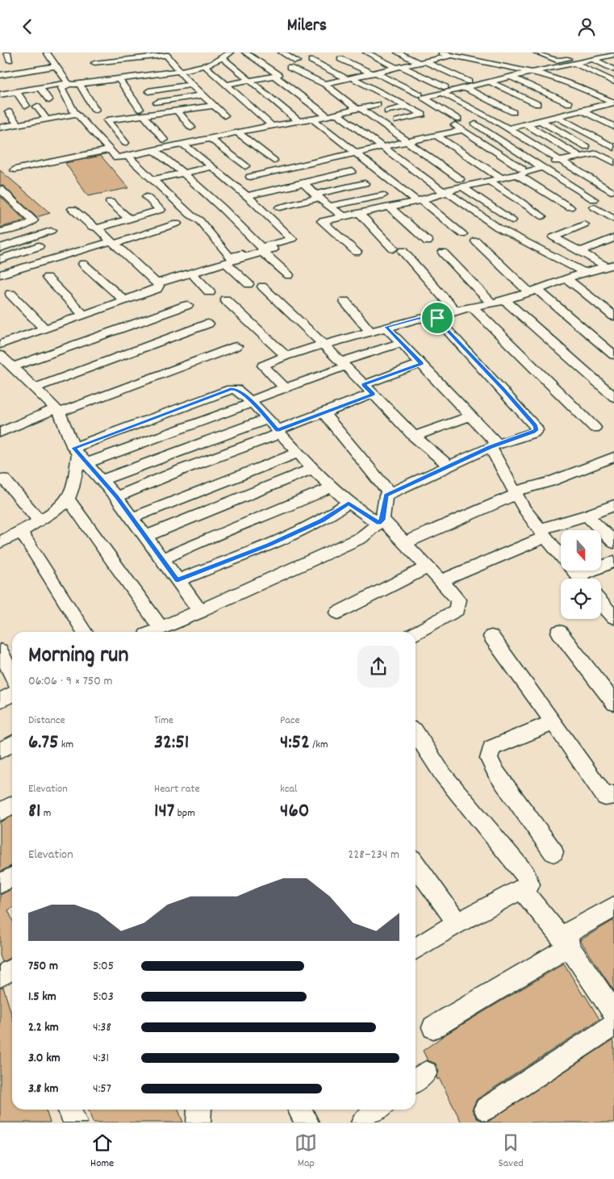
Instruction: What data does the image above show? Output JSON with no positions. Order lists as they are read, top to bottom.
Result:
{
  "north": "bottom",
  "page": {
    "header": "Milers",
    "heading": ["Morning run", "06:06 · 9 × 750 m"],
    "stats": [
      ["Distance", "6.75 km"],
      ["Time", "32:51"],
      ["Pace", "4:52 /km"],
      ["Elevation", "81 m"],
      ["Heart rate", "147 bpm"],
      ["kcal", "460"]
    ],
    "chart": ["Elevation", "228–234 m"],
    "list": [
      {
        "name": "750 m",
        "note": "5:05"
      },
      {
        "name": "1.5 km",
        "note": "5:03"
      },
      {
        "name": "2.2 km",
        "note": "4:38"
      },
      {
        "name": "3.0 km",
        "note": "4:31"
      },
      {
        "name": "3.8 km",
        "note": "4:57"
      }
    ],
    "tabs": ["Home", "Map", "Saved"]
  }
}
